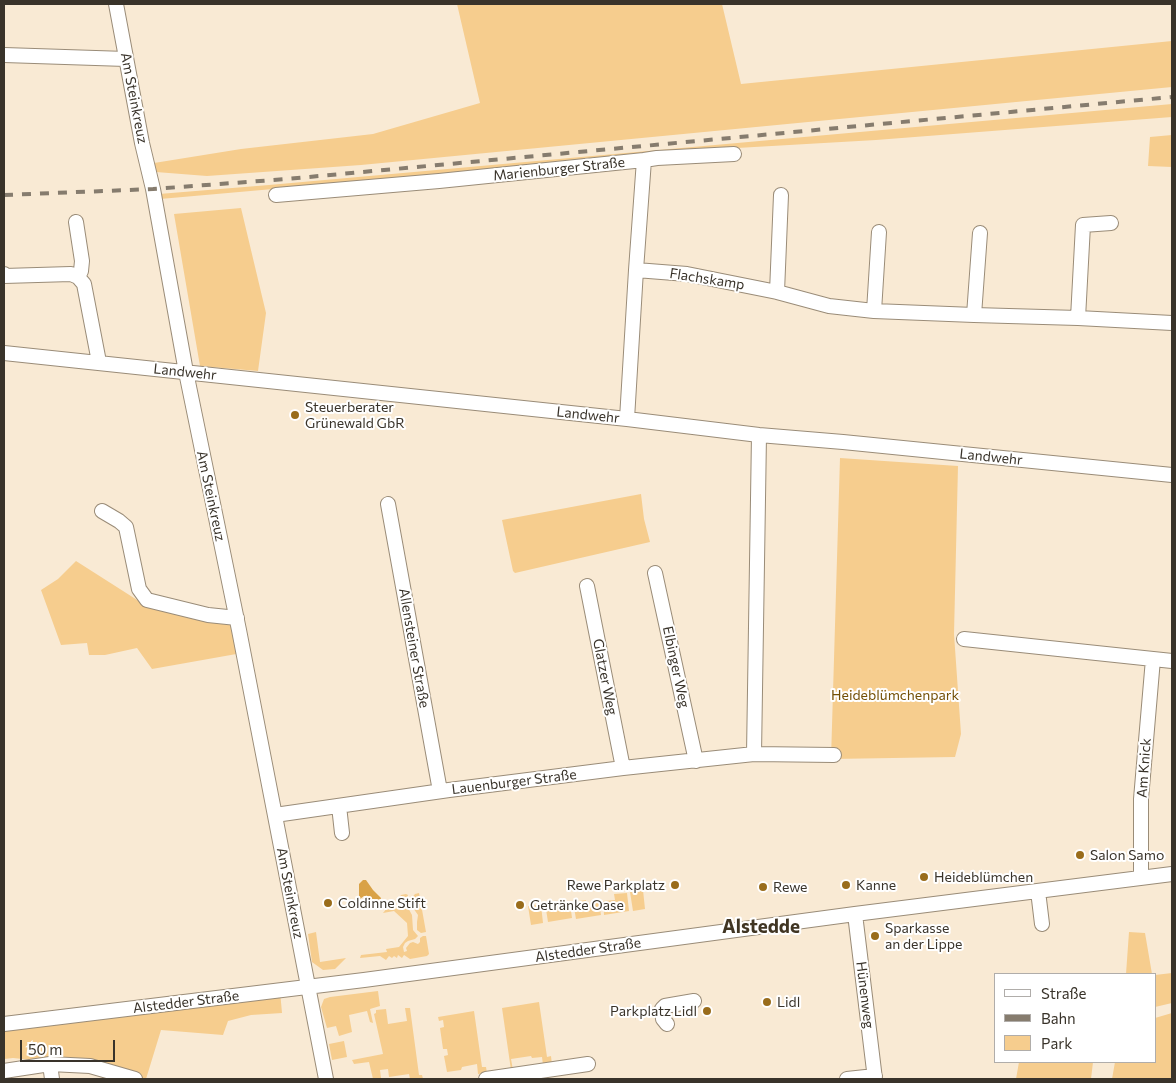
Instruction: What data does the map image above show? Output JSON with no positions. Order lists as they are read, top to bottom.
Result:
{
  "streets": {
    "street": [
      "Am Steinkreuz",
      "Marienburger Straße",
      "Flachskamp",
      "Landwehr",
      "Allensteiner Straße",
      "Elbinger Weg",
      "Glatzer Weg",
      "Am Knick",
      "Lauenburger Straße",
      "Alstedder Straße",
      "Hünenweg"
    ]
  },
  "crossings": [
    ["Am Steinkreuz", "Landwehr"],
    ["Am Steinkreuz", "Lauenburger Straße"],
    ["Am Steinkreuz", "Alstedder Straße"],
    ["Marienburger Straße", "Flachskamp"],
    ["Marienburger Straße", "Landwehr"],
    ["Allensteiner Straße", "Lauenburger Straße"],
    ["Elbinger Weg", "Lauenburger Straße"],
    ["Glatzer Weg", "Lauenburger Straße"],
    ["Am Knick", "Alstedder Straße"],
    ["Alstedder Straße", "Hünenweg"]
  ],
  "districts": ["Alstedde"],
  "parks": ["Heideblümchenpark"],
  "places": [
    "Steuerberater Grünewald GbR",
    "Salon Samo",
    "Heideblümchen",
    "Rewe Parkplatz",
    "Kanne",
    "Rewe",
    "Coldinne Stift",
    "Getränke Oase",
    "Sparkasse an der Lippe",
    "Lidl",
    "Parkplatz Lidl"
  ],
  "legend": ["Straße", "Bahn", "Park"],
  "scale_bar": "50 m"
}
